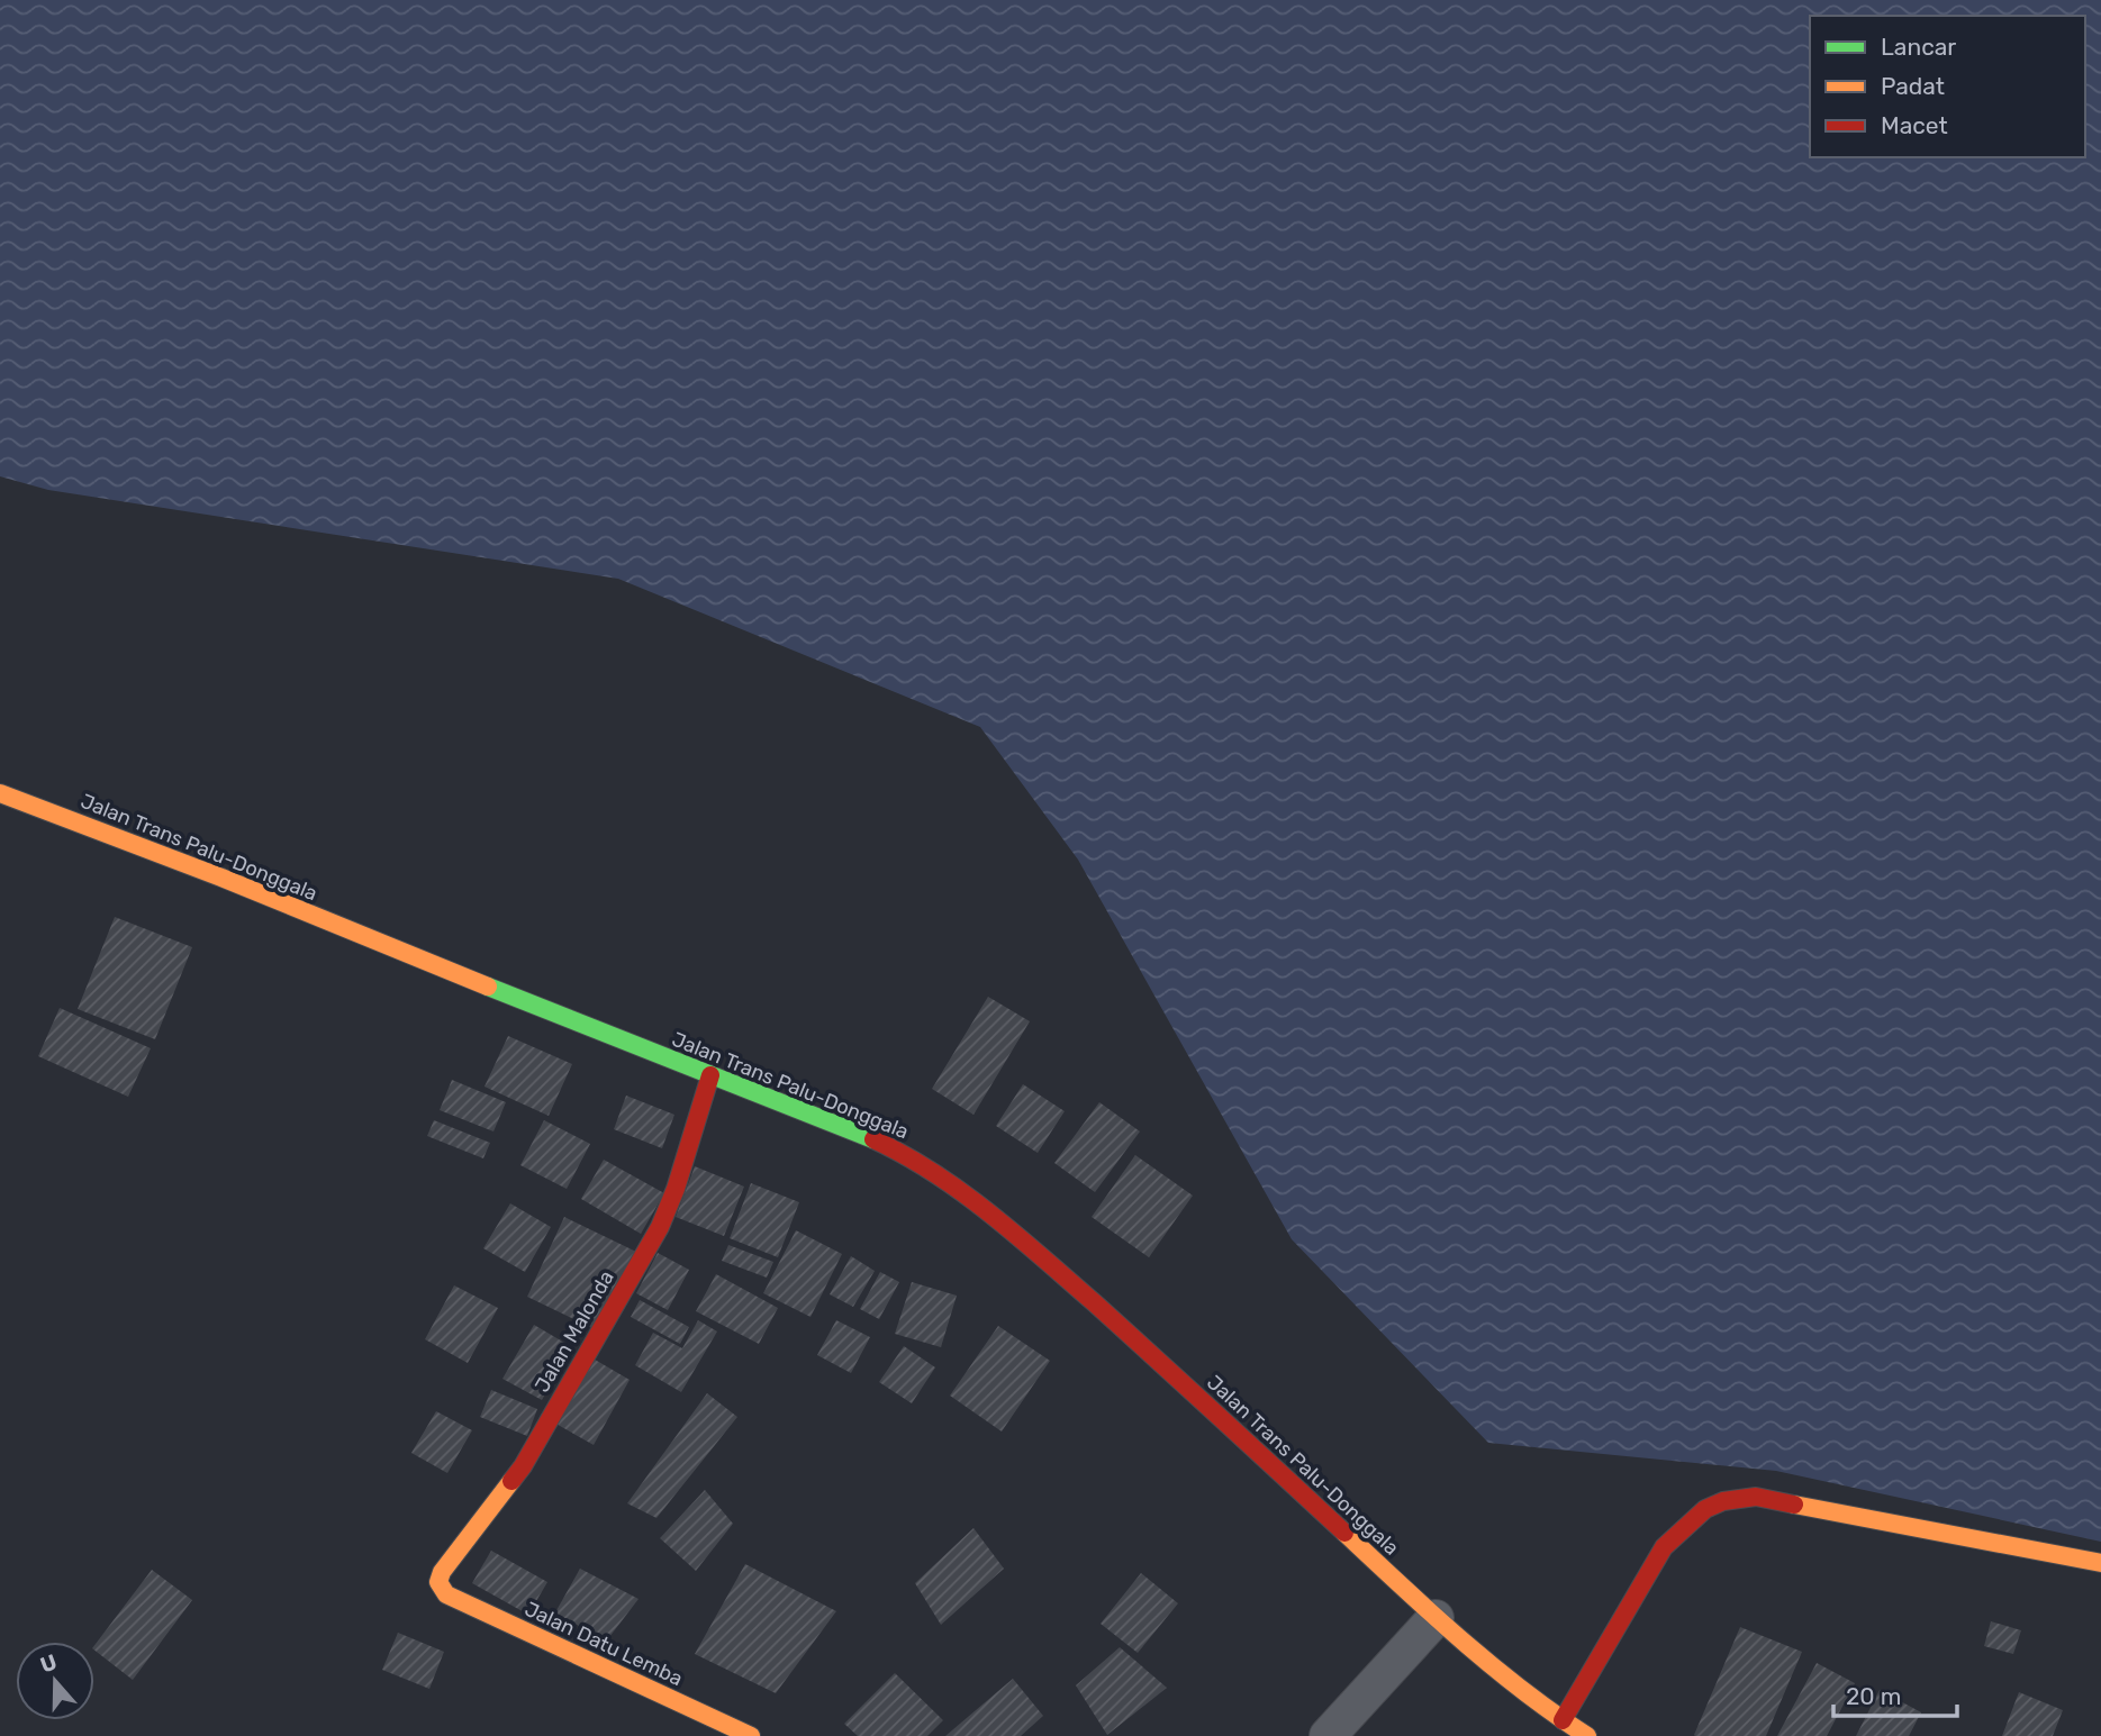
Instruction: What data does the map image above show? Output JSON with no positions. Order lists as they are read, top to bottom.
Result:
{
  "streets": {
    "main road": ["Jalan Trans Palu-Donggala", "Jalan Malonda", "Jalan Datu Lemba"]
  },
  "crossings": [
    ["Jalan Trans Palu-Donggala", "Jalan Malonda"],
    ["Jalan Malonda", "Jalan Datu Lemba"]
  ],
  "legend": ["Lancar", "Padat", "Macet"],
  "scale_bar": "20 m",
  "north": "top"
}
